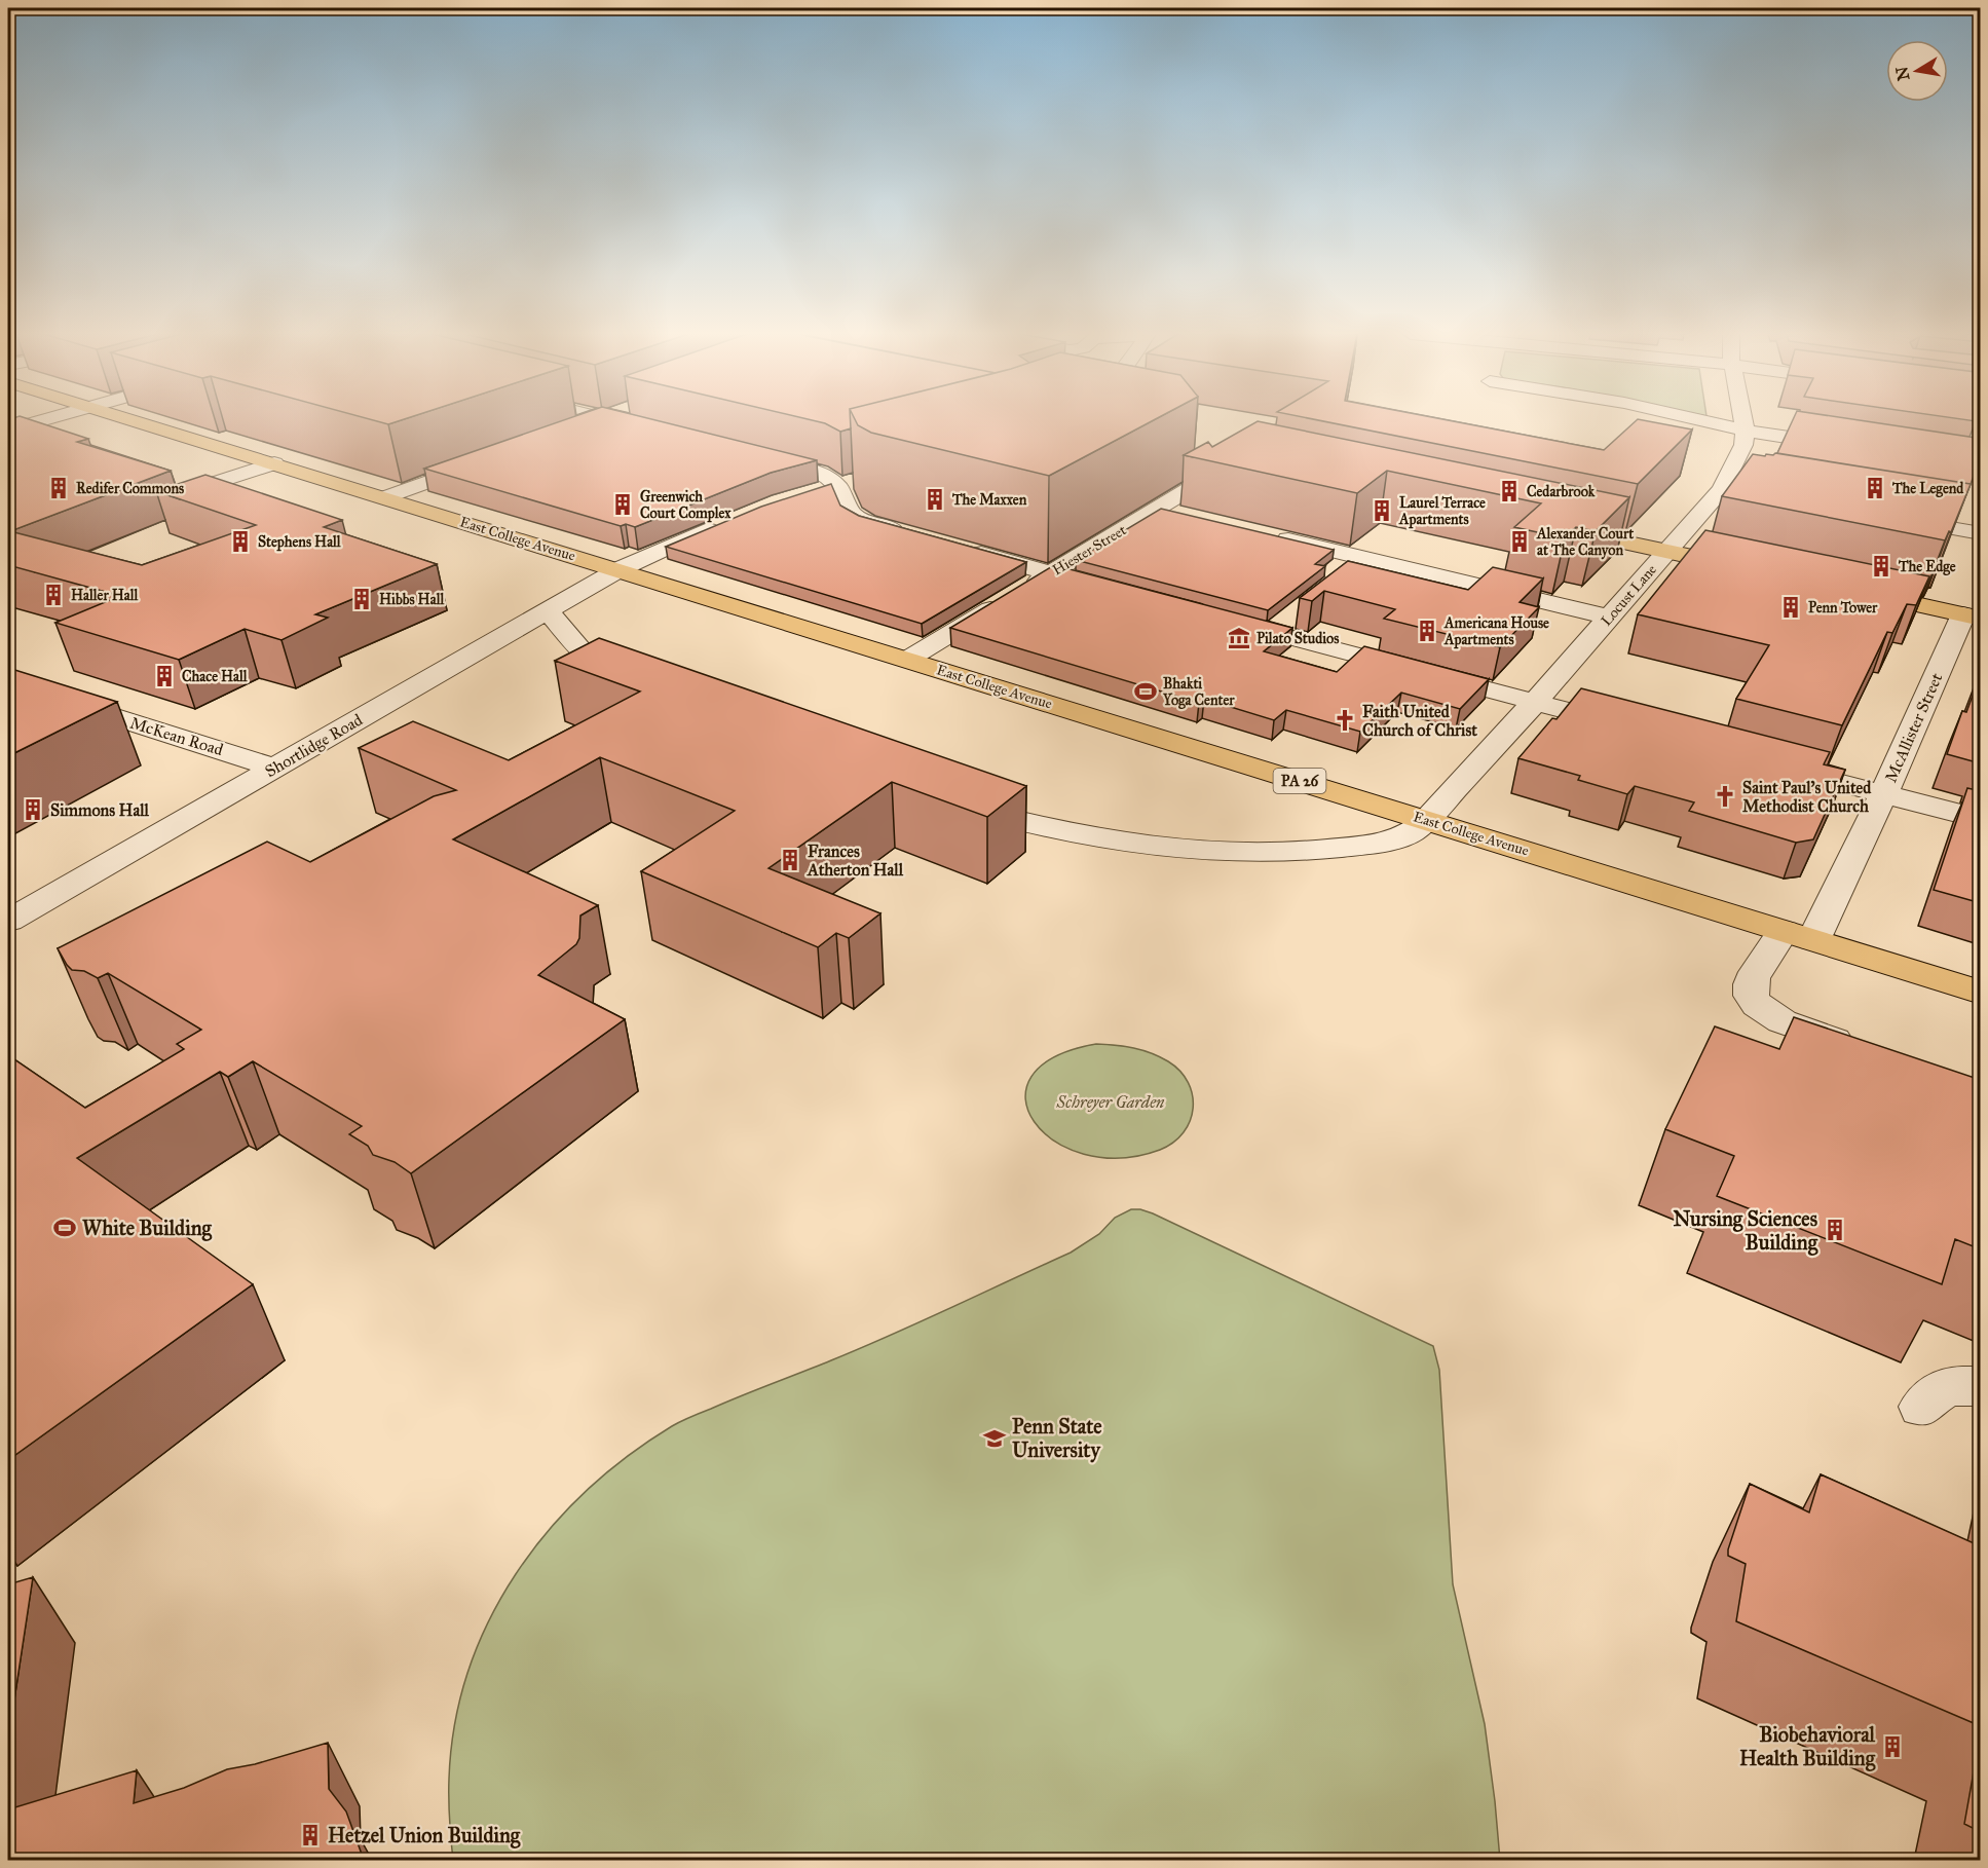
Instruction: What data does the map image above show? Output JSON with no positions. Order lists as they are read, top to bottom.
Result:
{
  "streets": {
    "main road": ["East College Avenue", "PA 26"],
    "street": [
      "Hiester Street",
      "Locust Lane",
      "McAllister Street",
      "McKean Road",
      "Shortlidge Road"
    ]
  },
  "crossings": [
    ["East College Avenue", "Hiester Street"],
    ["East College Avenue", "Locust Lane"],
    ["East College Avenue", "McAllister Street"],
    ["East College Avenue", "Shortlidge Road"],
    ["McKean Road", "Shortlidge Road"]
  ],
  "parks": ["Schreyer Garden"],
  "places": {
    "building": [
      "Redifer Commons",
      "The Legend",
      "Cedarbrook",
      "The Maxxen",
      "Greenwich Court Complex",
      "Laurel Terrace Apartments",
      "Stephens Hall",
      "Alexander Court at The Canyon",
      "The Edge",
      "Haller Hall",
      "Hibbs Hall",
      "Penn Tower",
      "Americana House Apartments",
      "Chace Hall",
      "Simmons Hall",
      "Frances Atherton Hall",
      "Nursing Sciences Building",
      "Biobehavioral Health Building",
      "Hetzel Union Building"
    ],
    "museum": ["Pilato Studios"],
    "sports": ["Bhakti Yoga Center", "White Building"],
    "church": ["Faith United Church of Christ", "Saint Paul's United Methodist Church"],
    "school or university": ["Penn State University"]
  },
  "north": "left"
}
